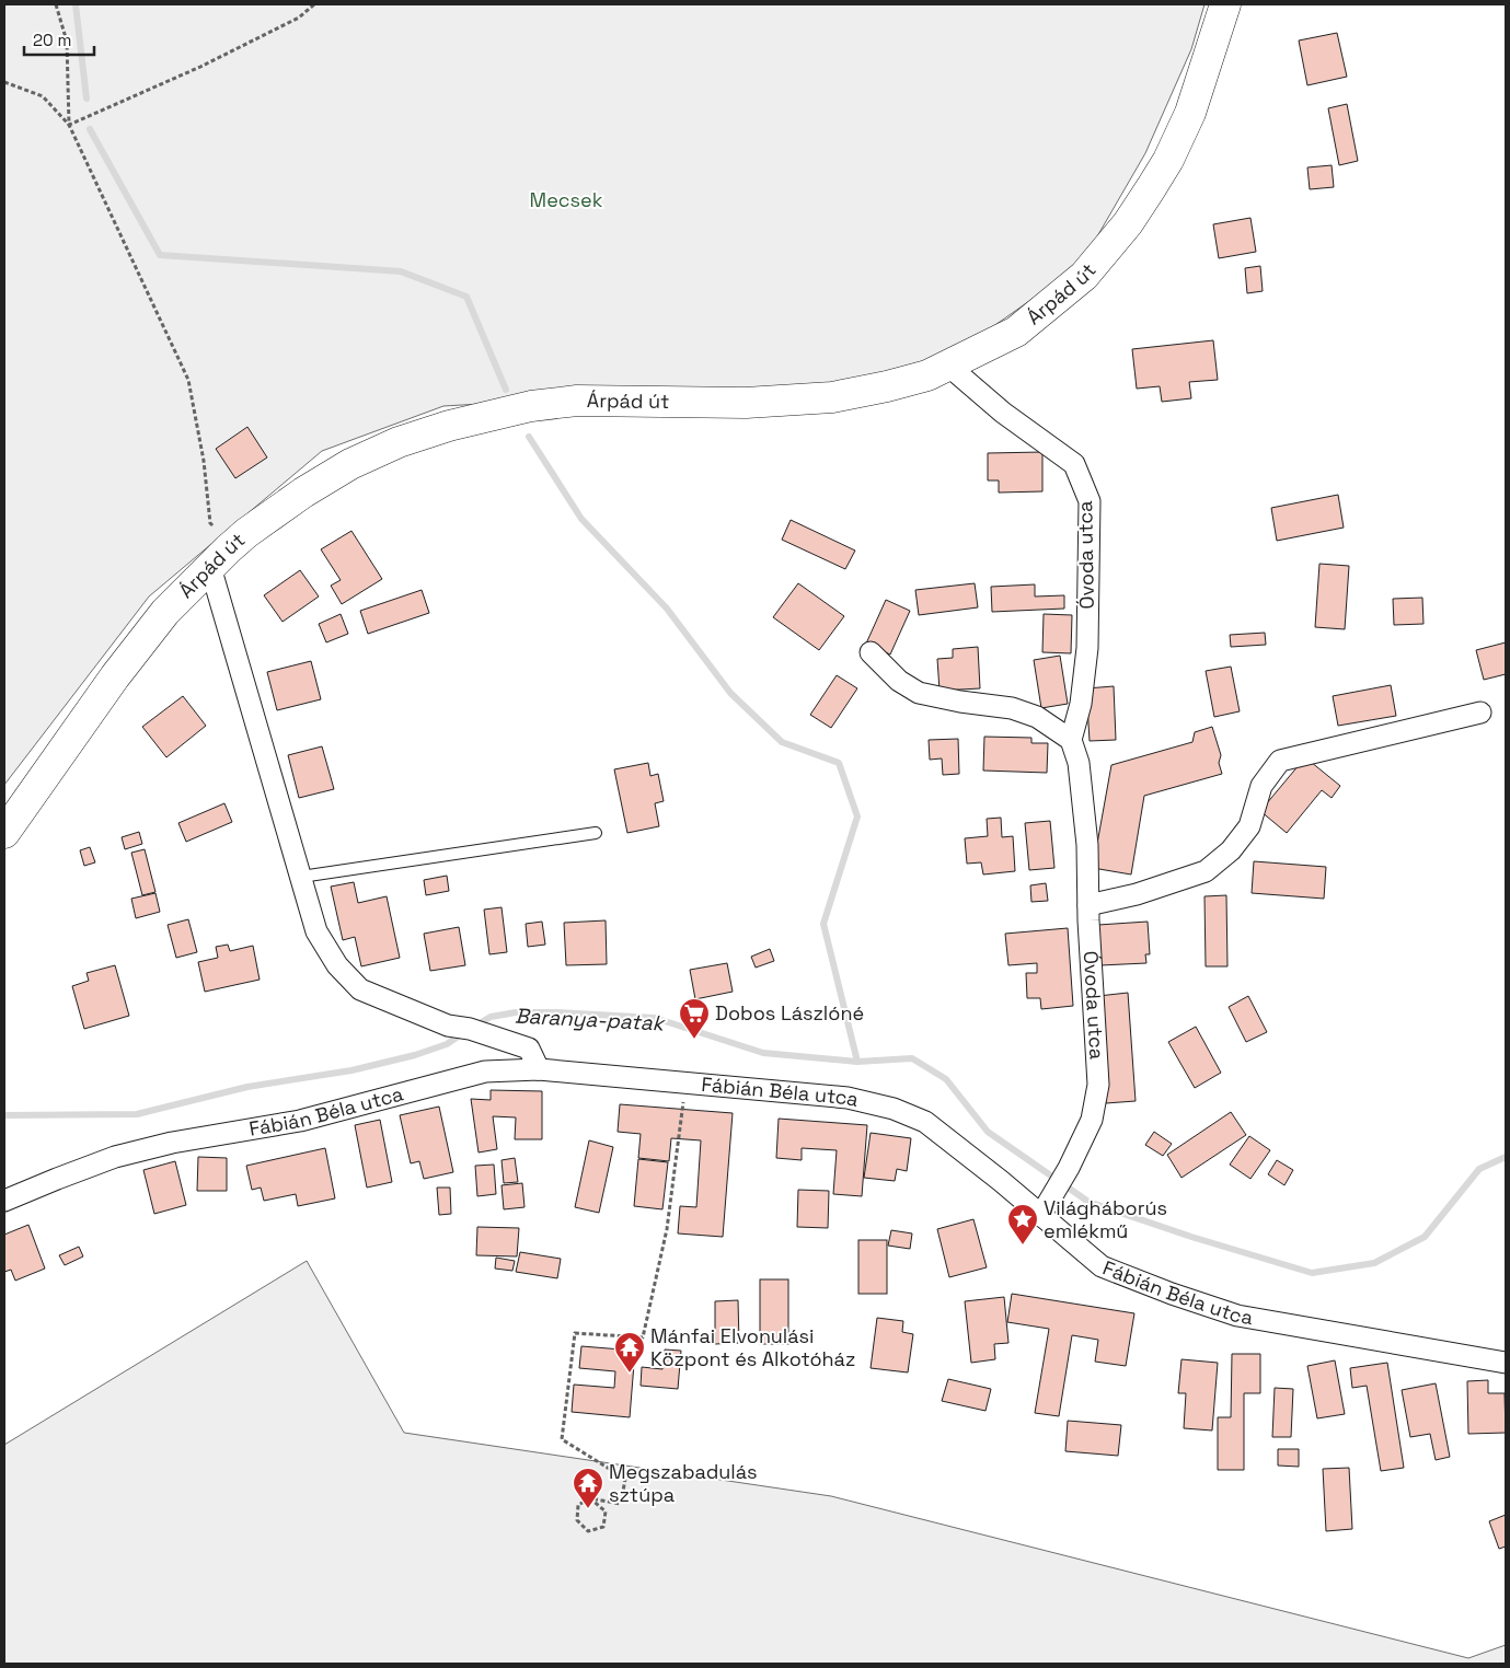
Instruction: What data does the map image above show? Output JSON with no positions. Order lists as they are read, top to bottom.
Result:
{
  "streets": {
    "main road": ["Árpád út"],
    "street": ["Óvoda utca", "Fábián Béla utca"]
  },
  "crossings": [
    ["Árpád út", "Óvoda utca"],
    ["Óvoda utca", "Fábián Béla utca"]
  ],
  "water": ["Baranya-patak"],
  "parks": ["Mecsek"],
  "places": {
    "supermarket": ["Dobos Lászlóné"],
    "place": ["Világháborús emlékmű"],
    "temple": ["Mánfai Elvonulási Központ és Alkotóház", "Megszabadulás sztúpa"]
  },
  "scale_bar": "20 m"
}
